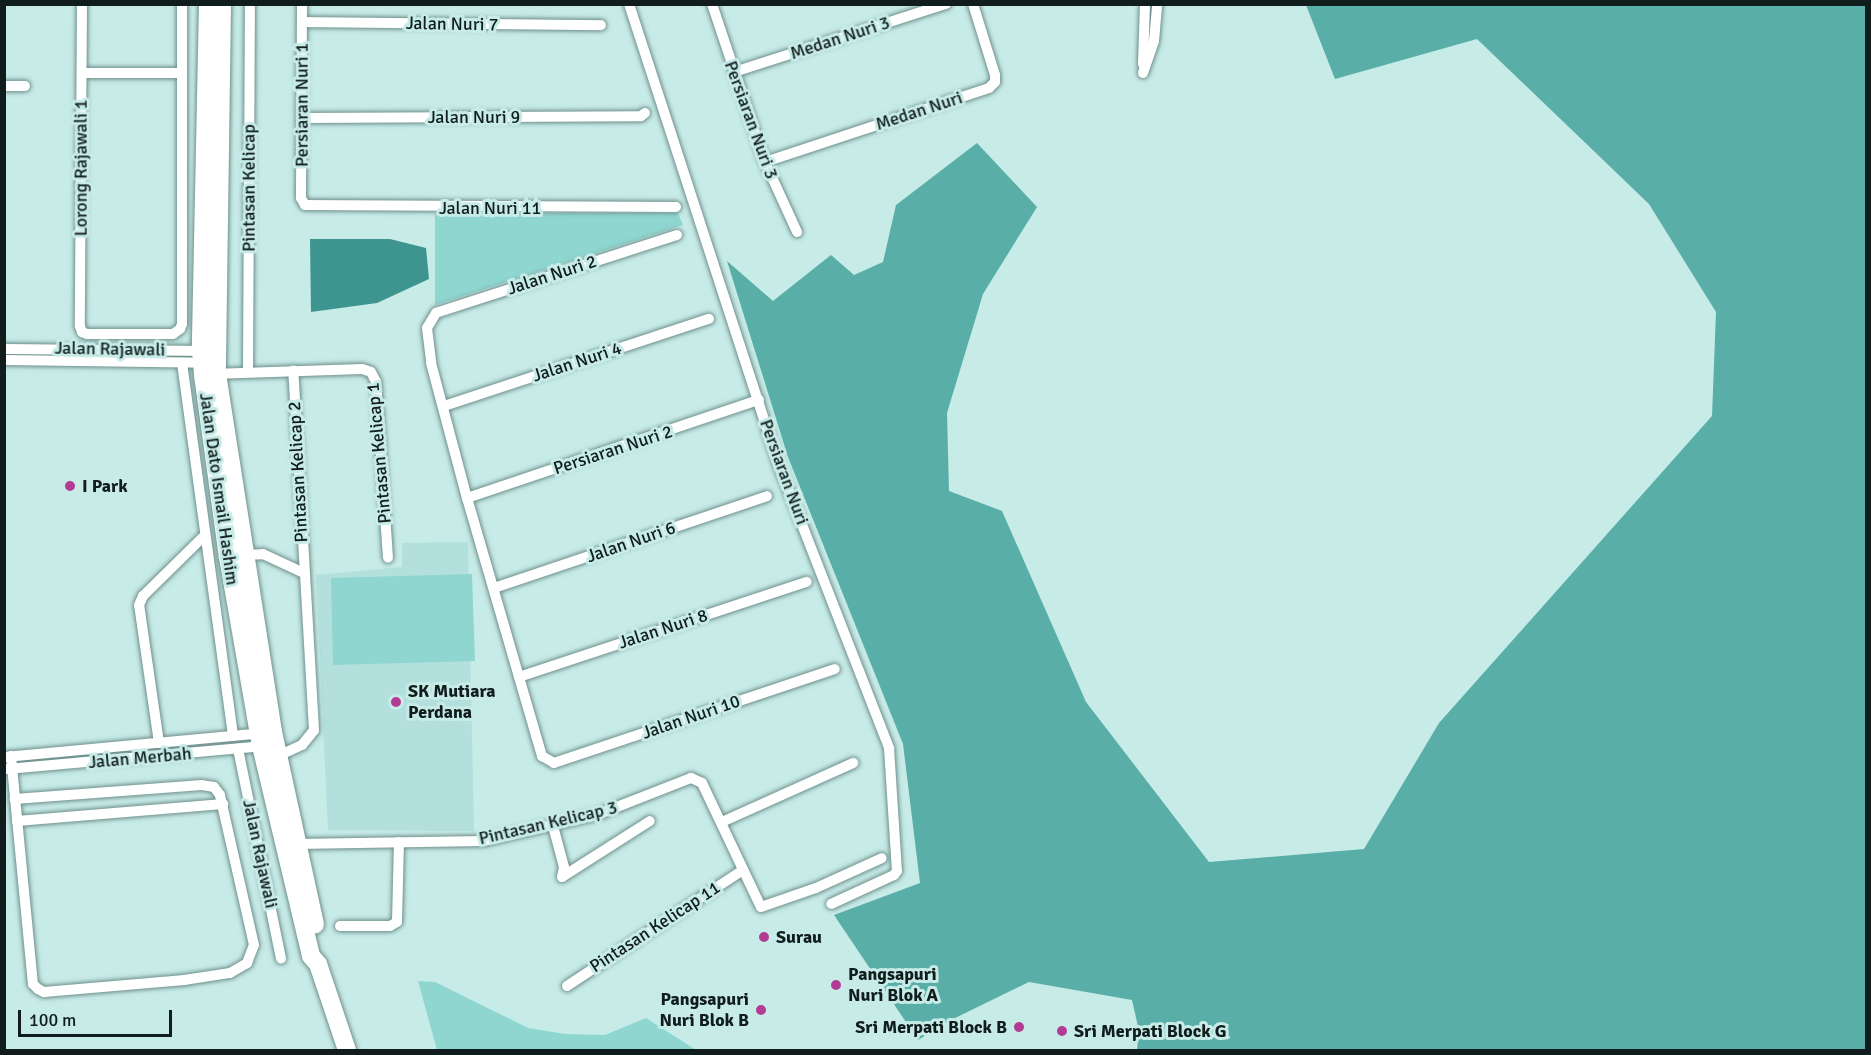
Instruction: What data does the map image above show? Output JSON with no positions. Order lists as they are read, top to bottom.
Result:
{
  "streets": {
    "main road": ["Jalan Dato Ismail Hashim"],
    "street": [
      "Jalan Nuri 7",
      "Medan Nuri 3",
      "Persiaran Nuri 1",
      "Medan Nuri",
      "Jalan Nuri 9",
      "Persiaran Nuri 3",
      "Lorong Rajawali 1",
      "Pintasan Kelicap",
      "Jalan Nuri 11",
      "Jalan Nuri 2",
      "Jalan Rajawali",
      "Jalan Nuri 4",
      "Persiaran Nuri 2",
      "Pintasan Kelicap 1",
      "Pintasan Kelicap 2",
      "Persiaran Nuri",
      "Jalan Nuri 6",
      "Jalan Nuri 8",
      "Jalan Nuri 10",
      "Jalan Merbah",
      "Pintasan Kelicap 3",
      "Pintasan Kelicap 11"
    ]
  },
  "crossings": [
    ["Jalan Nuri 7", "Persiaran Nuri 1"],
    ["Medan Nuri 3", "Persiaran Nuri 3"],
    ["Persiaran Nuri 1", "Jalan Nuri 9"],
    ["Persiaran Nuri 1", "Jalan Nuri 11"],
    ["Medan Nuri", "Persiaran Nuri 3"],
    ["Pintasan Kelicap", "Pintasan Kelicap 1"],
    ["Jalan Nuri 2", "Jalan Nuri 4"],
    ["Jalan Rajawali", "Pintasan Kelicap 1"],
    ["Jalan Rajawali", "Jalan Dato Ismail Hashim"],
    ["Jalan Rajawali", "Jalan Merbah"],
    ["Persiaran Nuri 2", "Persiaran Nuri"],
    ["Pintasan Kelicap 1", "Pintasan Kelicap 2"],
    ["Pintasan Kelicap 1", "Jalan Dato Ismail Hashim"],
    ["Pintasan Kelicap 2", "Jalan Dato Ismail Hashim"],
    ["Pintasan Kelicap 2", "Jalan Merbah"],
    ["Jalan Dato Ismail Hashim", "Jalan Merbah"],
    ["Jalan Dato Ismail Hashim", "Pintasan Kelicap 3"],
    ["Jalan Nuri 8", "Jalan Nuri 10"]
  ],
  "places": [
    "I Park",
    "SK Mutiara Perdana",
    "Surau",
    "Pangsapuri Nuri Blok A",
    "Pangsapuri Nuri Blok B",
    "Sri Merpati Block B",
    "Sri Merpati Block G"
  ],
  "scale_bar": "100 m"
}
